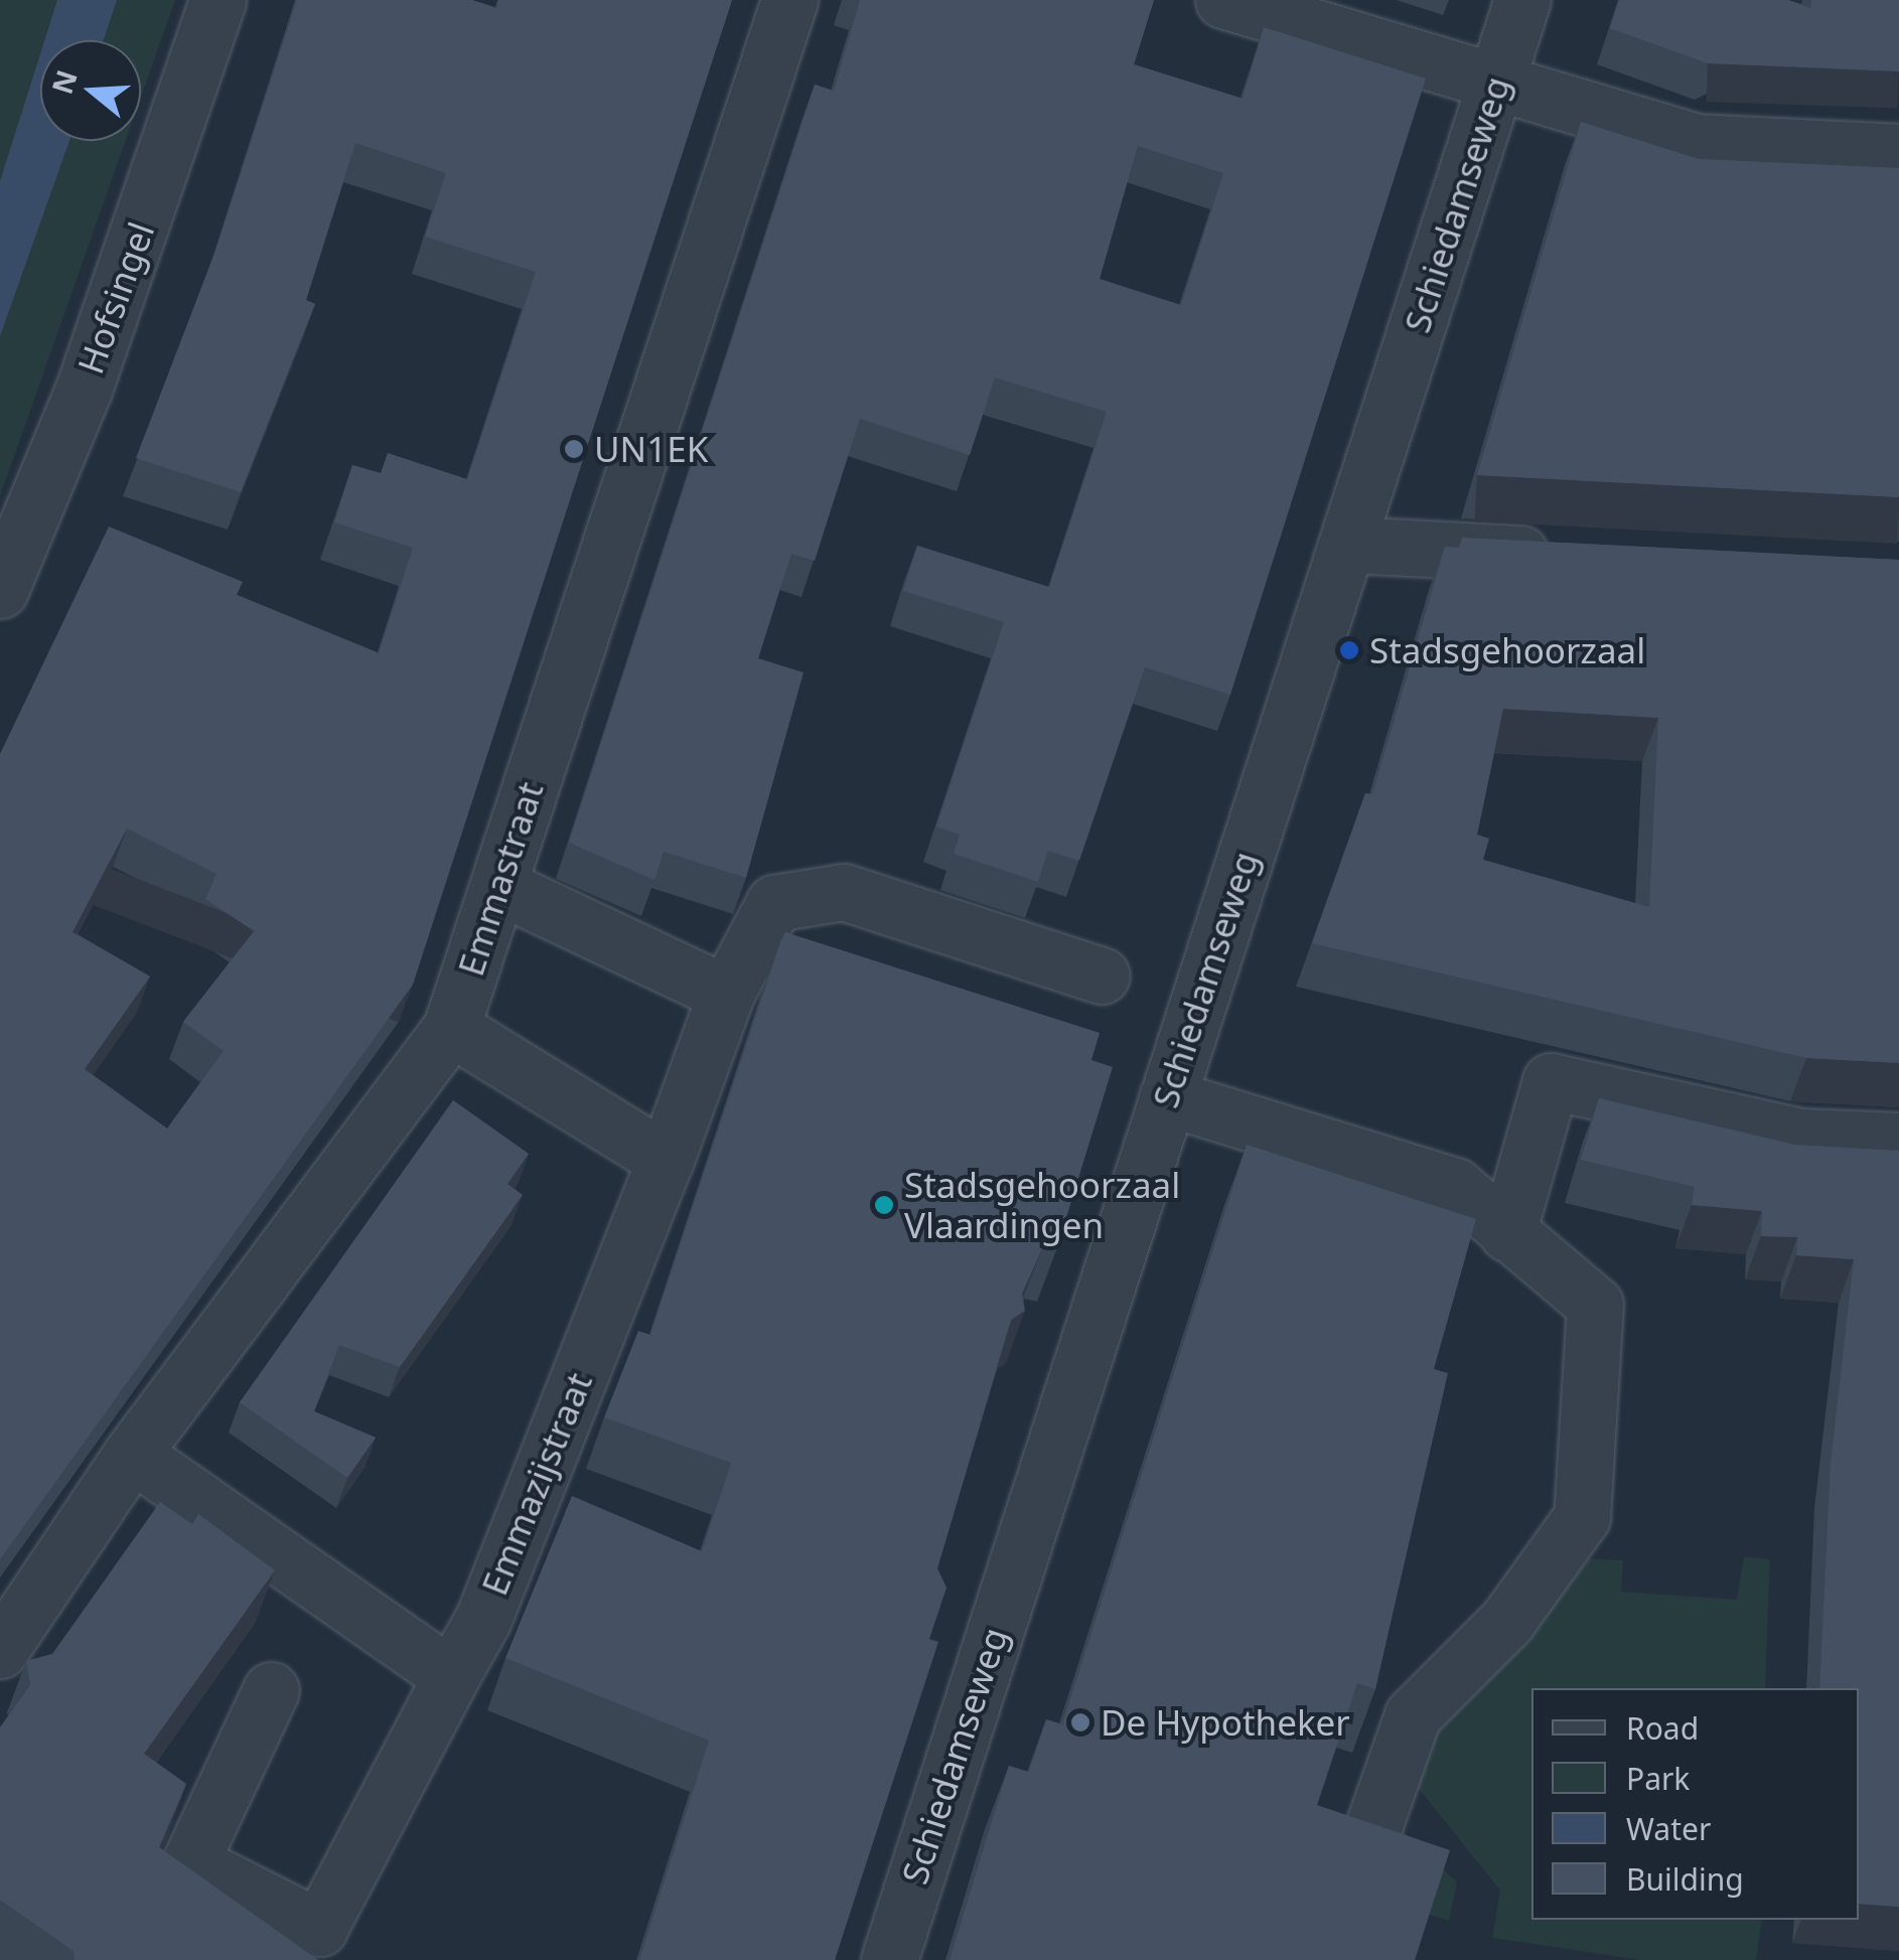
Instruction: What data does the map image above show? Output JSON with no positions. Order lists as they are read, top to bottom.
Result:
{
  "streets": {
    "street": [
      "Schiedamseweg",
      "Hofsingel",
      "Emmastraat",
      "Emmazijstraat"
    ]
  },
  "places": [
    "UN1EK",
    "Stadsgehoorzaal",
    "Stadsgehoorzaal Vlaardingen",
    "De Hypotheker"
  ],
  "legend": [
    "Road",
    "Park",
    "Water",
    "Building"
  ],
  "north": "left"
}
